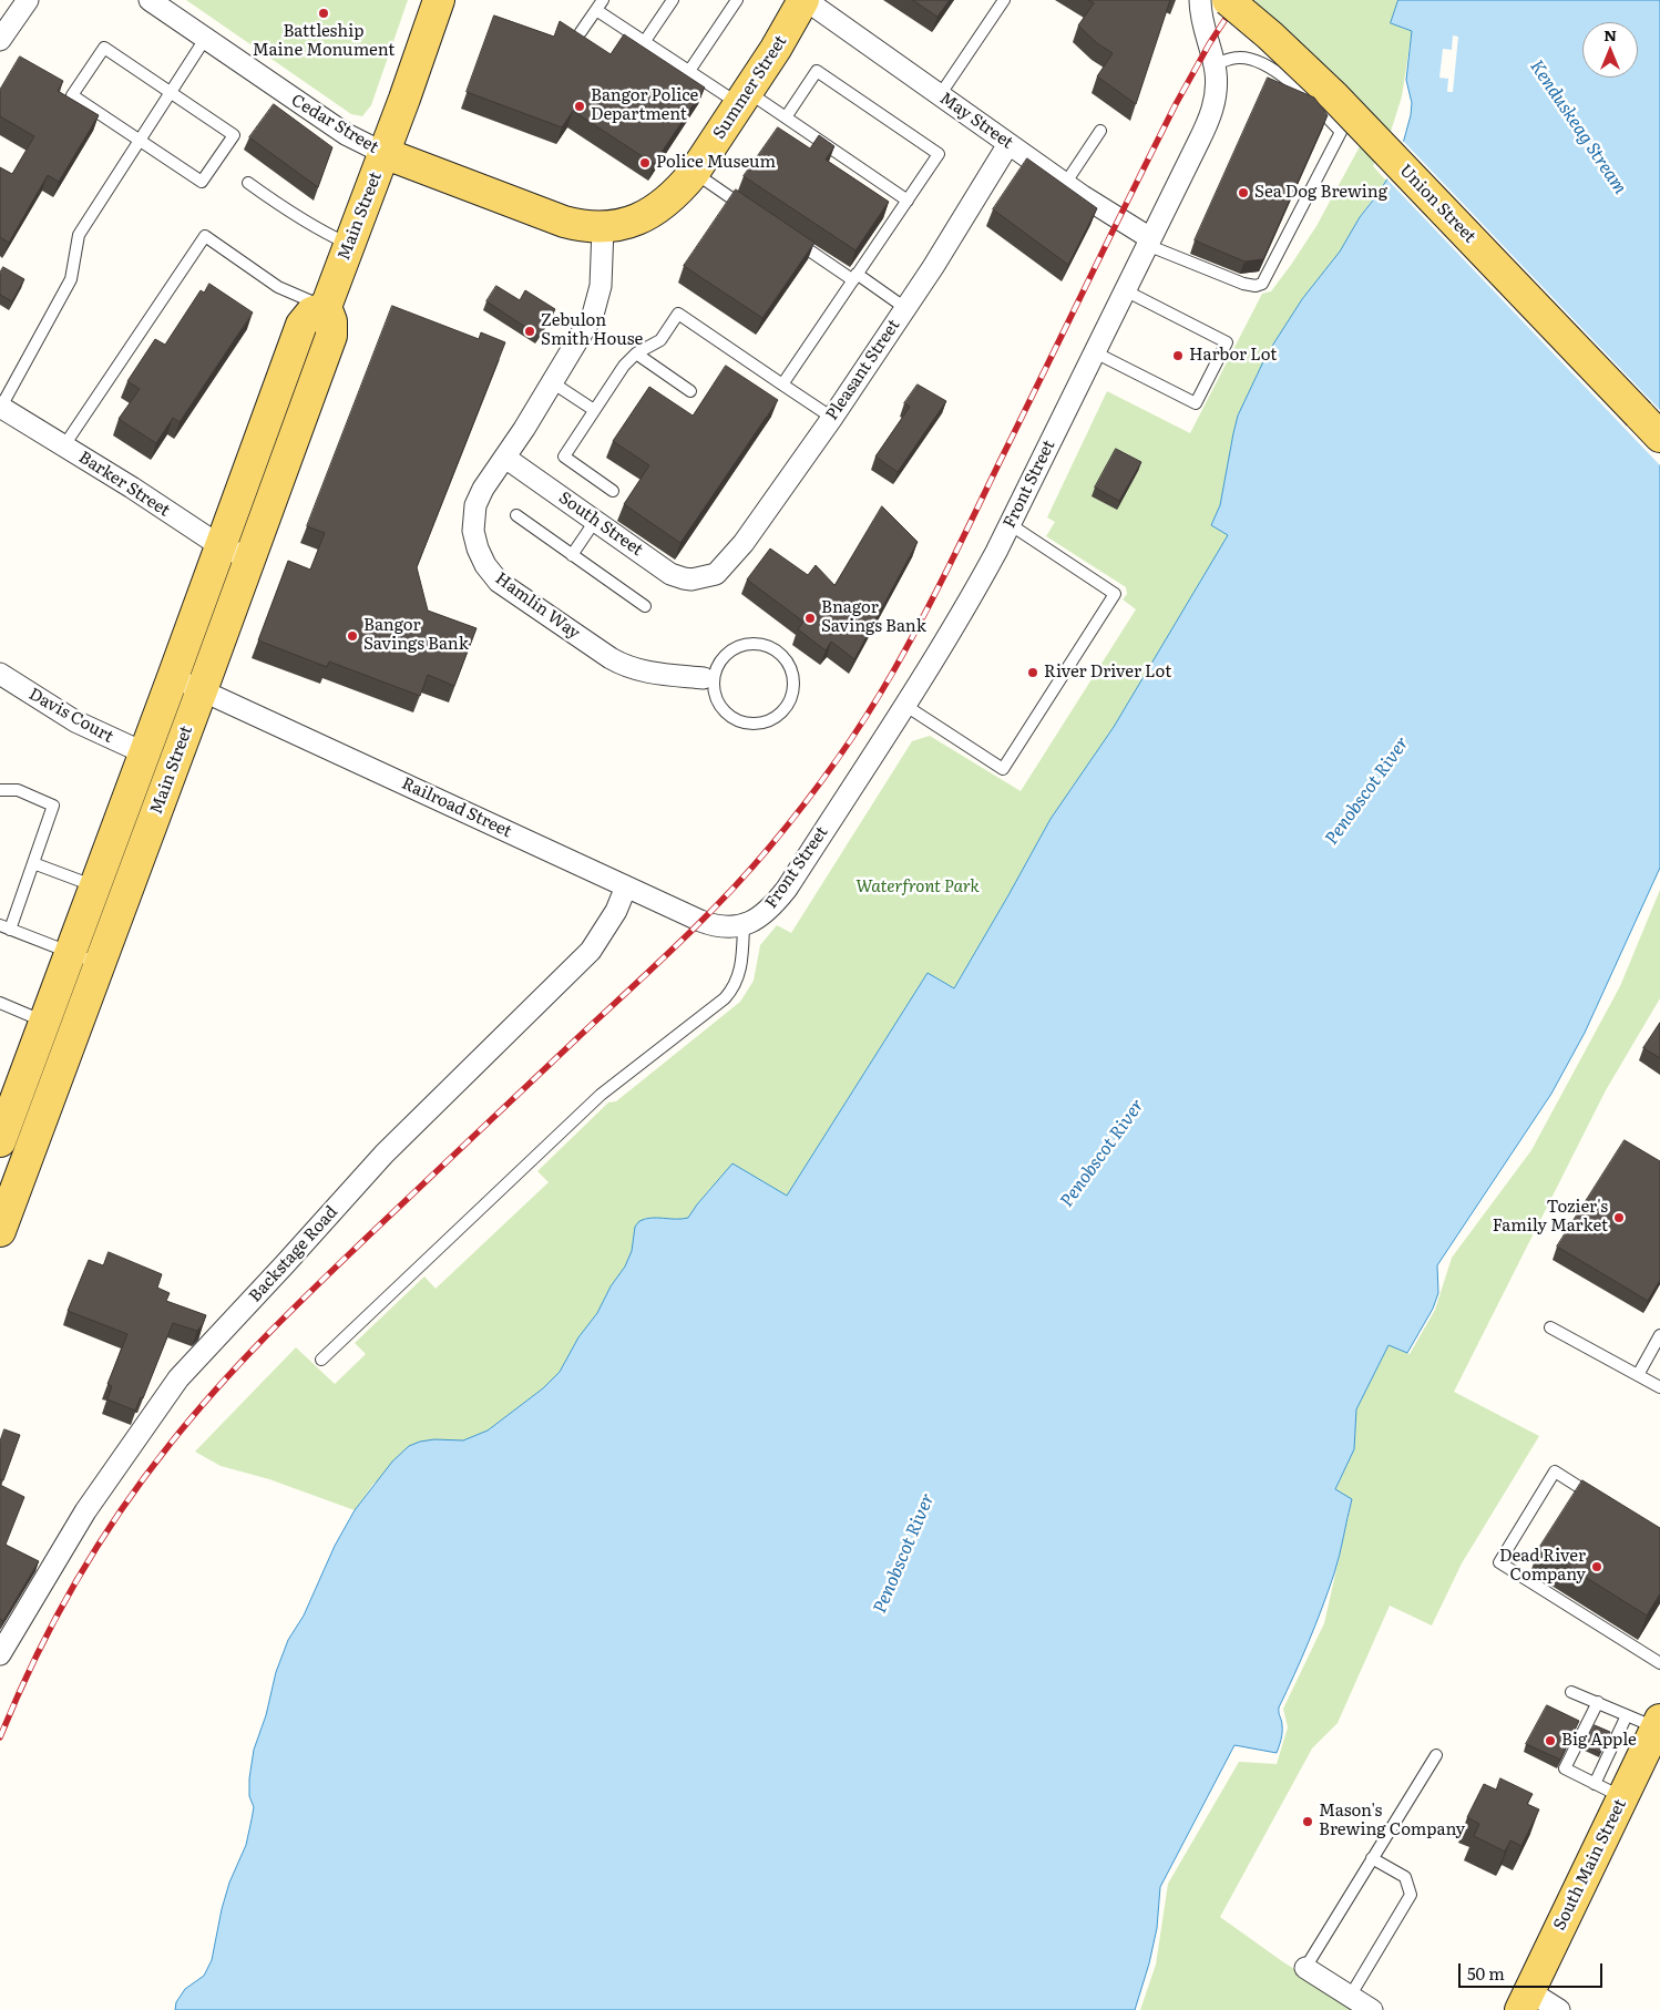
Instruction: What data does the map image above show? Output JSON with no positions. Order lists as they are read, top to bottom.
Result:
{
  "streets": {
    "main road": [
      "Summer Street",
      "Cedar Street",
      "Union Street",
      "Main Street",
      "South Main Street"
    ],
    "street": [
      "May Street",
      "Pleasant Street",
      "Barker Street",
      "Front Street",
      "South Street",
      "Hamlin Way",
      "Davis Court",
      "Railroad Street",
      "Backstage Road"
    ]
  },
  "crossings": [
    ["Summer Street", "May Street"],
    ["Summer Street", "Cedar Street"],
    ["May Street", "Pleasant Street"],
    ["May Street", "Front Street"],
    ["Cedar Street", "Main Street"],
    ["Main Street", "Barker Street"],
    ["Main Street", "Davis Court"],
    ["Main Street", "Railroad Street"],
    ["Pleasant Street", "South Street"],
    ["Front Street", "Railroad Street"],
    ["South Street", "Hamlin Way"],
    ["Railroad Street", "Backstage Road"]
  ],
  "water": ["Kenduskeag Stream", "Penobscot River"],
  "parks": ["Waterfront Park"],
  "places": [
    "Battleship Maine Monument",
    "Bangor Police Department",
    "Police Museum",
    "Sea Dog Brewing",
    "Zebulon Smith House",
    "Harbor Lot",
    "Bnagor Savings Bank",
    "Bangor Savings Bank",
    "River Driver Lot",
    "Tozier's Family Market",
    "Dead River Company",
    "Big Apple",
    "Mason's Brewing Company"
  ],
  "scale_bar": "50 m",
  "north": "top"
}
